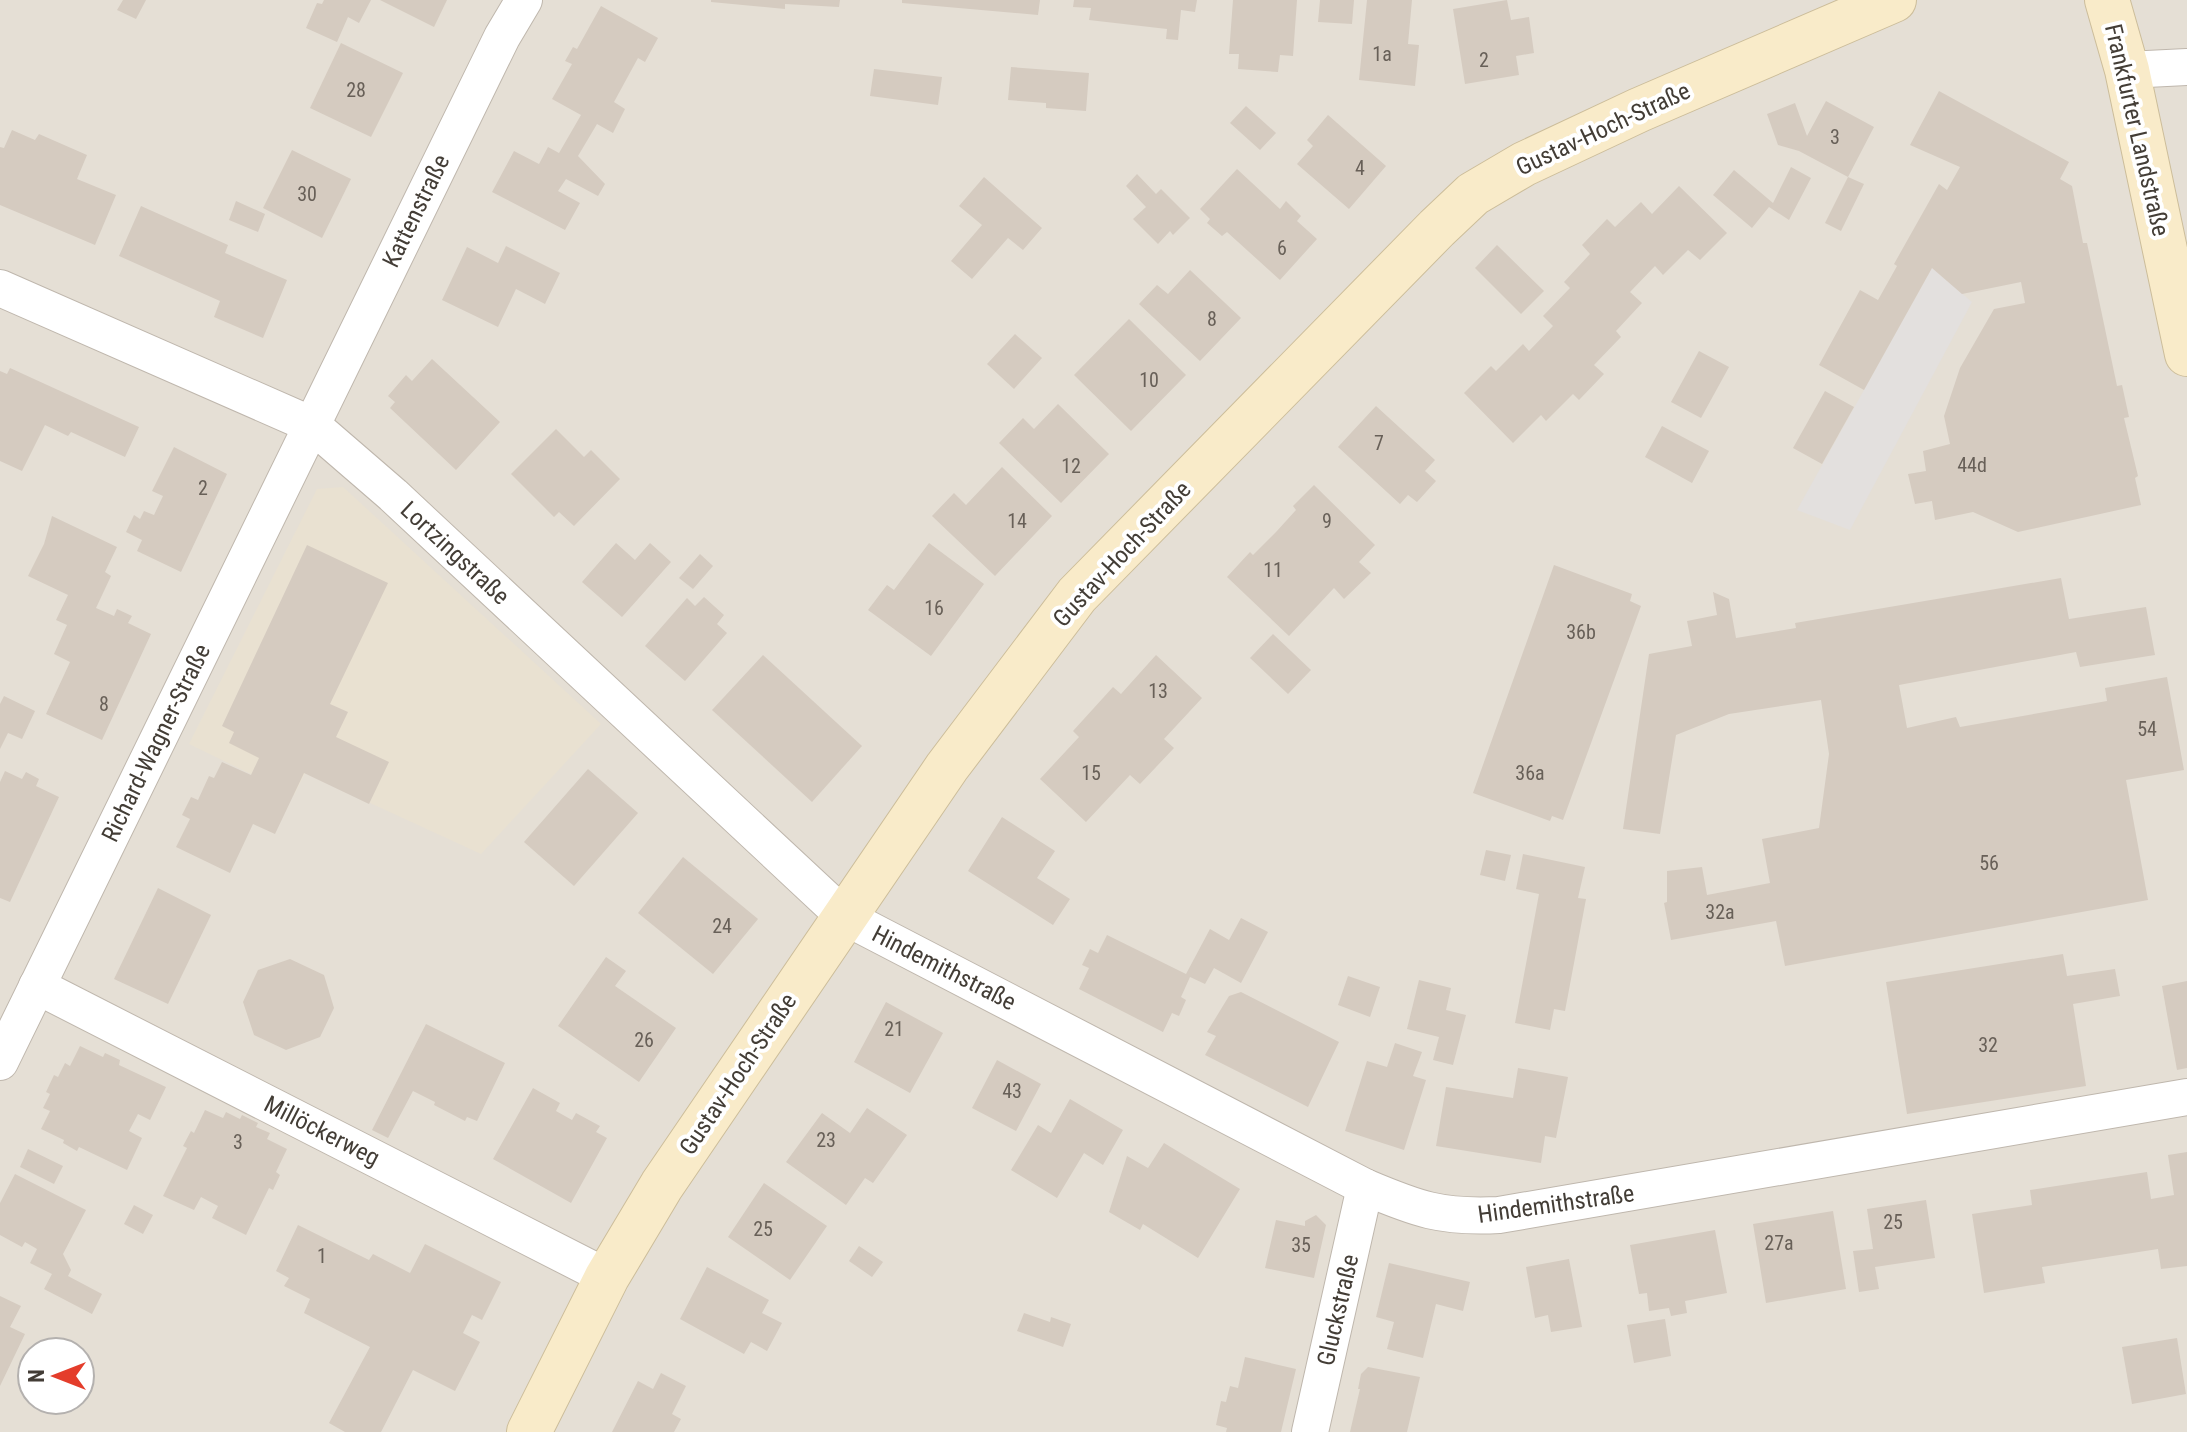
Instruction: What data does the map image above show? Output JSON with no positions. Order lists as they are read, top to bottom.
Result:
{
  "streets": {
    "main road": ["Gustav-Hoch-Straße", "Frankfurter Landstraße"],
    "street": [
      "Kattenstraße",
      "Lortzingstraße",
      "Richard-Wagner-Straße",
      "Hindemithstraße",
      "Millöckerweg",
      "Gluckstraße"
    ]
  },
  "crossings": [
    ["Gustav-Hoch-Straße", "Lortzingstraße"],
    ["Gustav-Hoch-Straße", "Hindemithstraße"],
    ["Gustav-Hoch-Straße", "Millöckerweg"],
    ["Kattenstraße", "Lortzingstraße"],
    ["Kattenstraße", "Richard-Wagner-Straße"],
    ["Lortzingstraße", "Richard-Wagner-Straße"],
    ["Lortzingstraße", "Hindemithstraße"],
    ["Richard-Wagner-Straße", "Millöckerweg"],
    ["Hindemithstraße", "Gluckstraße"]
  ],
  "house_numbers": [
    "1a",
    "2",
    "28",
    "3",
    "4",
    "30",
    "6",
    "8",
    "10",
    "7",
    "44d",
    "12",
    "2",
    "14",
    "9",
    "11",
    "16",
    "36b",
    "13",
    "8",
    "54",
    "15",
    "36a",
    "56",
    "32a",
    "24",
    "21",
    "26",
    "32",
    "43",
    "23",
    "3",
    "25",
    "25",
    "27a",
    "35",
    "1"
  ],
  "north": "left"
}
